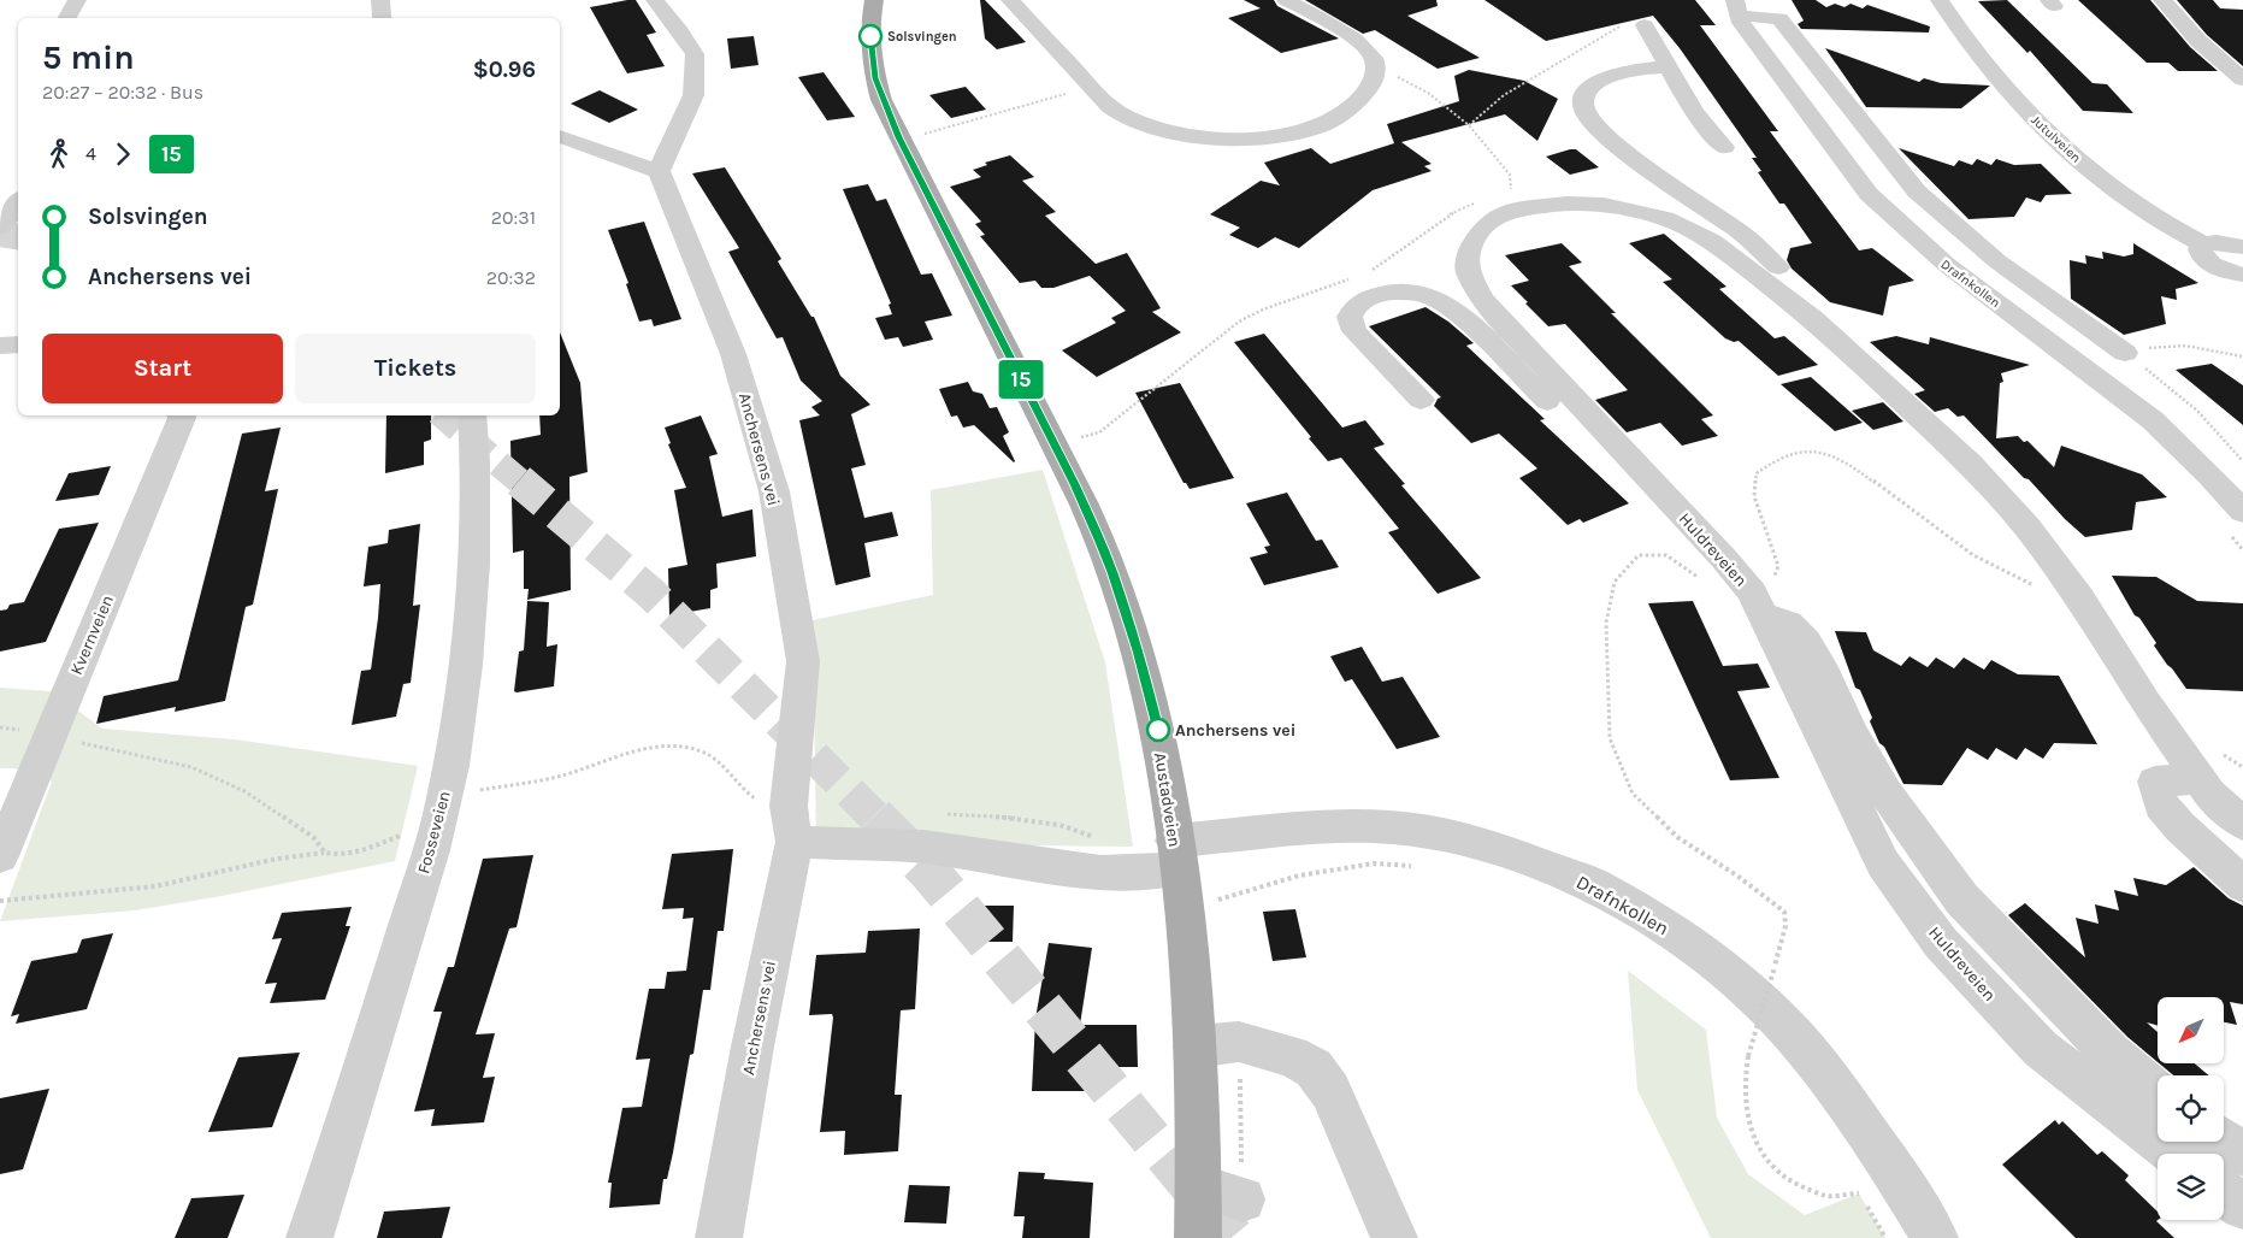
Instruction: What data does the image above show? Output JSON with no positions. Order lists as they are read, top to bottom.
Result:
{
  "streets": {
    "main road": ["Austadveien"],
    "street": [
      "Jutulveien",
      "Drafnkollen",
      "Anchersens vei",
      "Huldreveien",
      "Kvernveien",
      "Fosseveien"
    ]
  },
  "crossings": [
    ["Drafnkollen", "Anchersens vei"],
    ["Drafnkollen", "Austadveien"]
  ],
  "places": ["Solsvingen", "Anchersens vei"],
  "lines": ["bus line 15"],
  "north": "bottom left",
  "page": {
    "on_map": "15",
    "heading": ["5 min", "20:27 – 20:32 · Bus", "$0.96"],
    "legs": ["4", "15"],
    "list": [
      {
        "name": "Solsvingen",
        "value": "20:31"
      },
      {
        "name": "Anchersens vei",
        "value": "20:32"
      }
    ],
    "buttons": ["Start", "Tickets"]
  }
}
